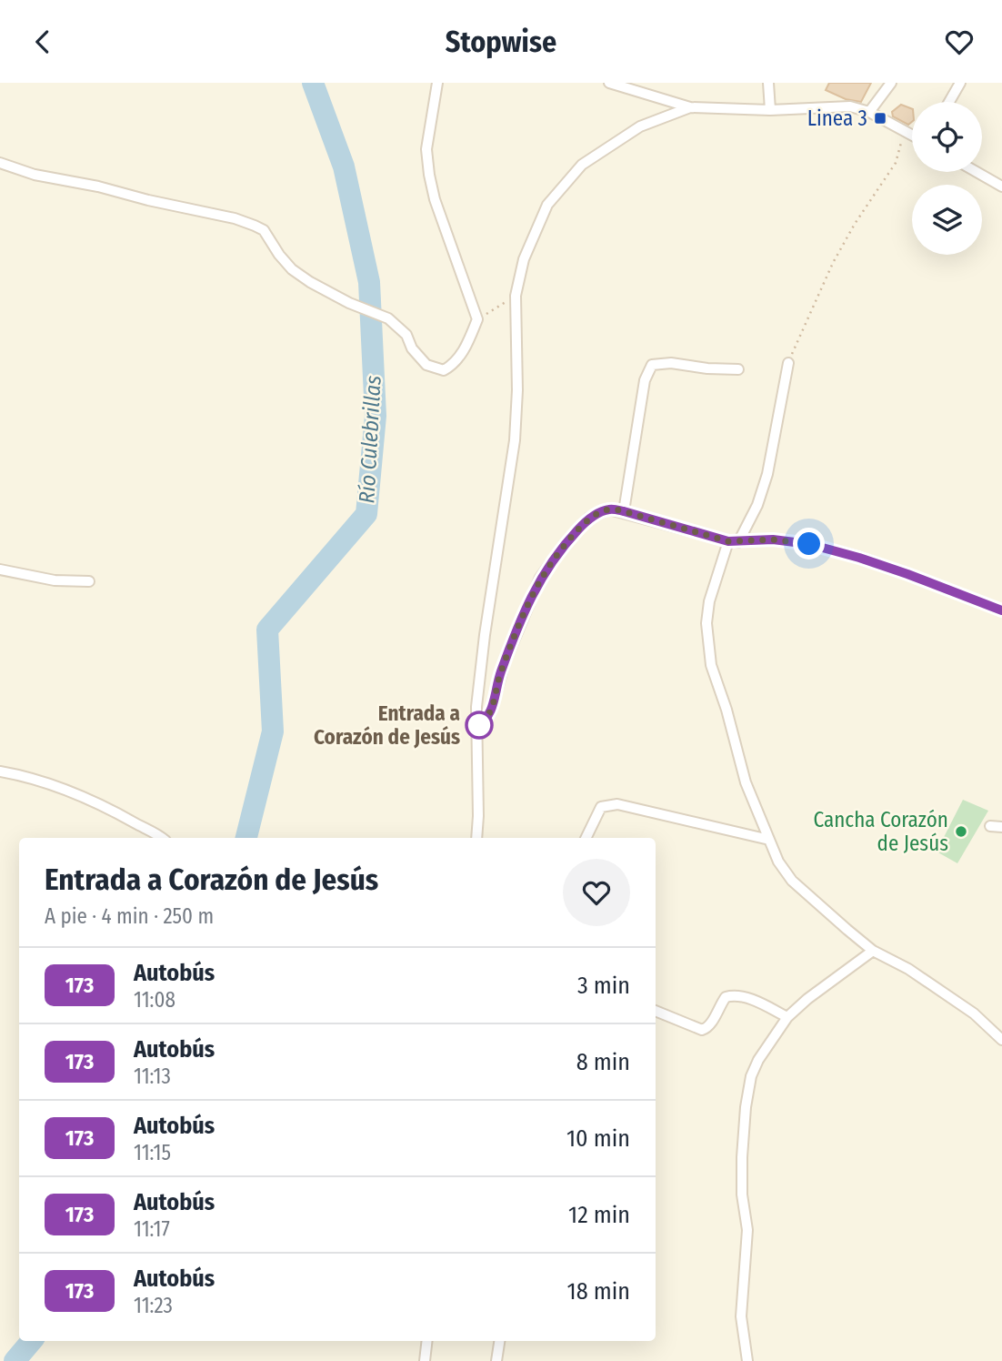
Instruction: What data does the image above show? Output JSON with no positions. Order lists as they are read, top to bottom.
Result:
{
  "water": ["Río Culebrillas"],
  "places": {
    "transit": ["Linea 3"],
    "other": ["Entrada a Corazón de Jesús", "Cancha Corazón de Jesús"]
  },
  "lines": ["bus line 173"],
  "page": {
    "header": "Stopwise",
    "heading": ["Entrada a Corazón de Jesús", "A pie · 4 min · 250 m"],
    "list": [
      {
        "mark": "173",
        "name": "Autobús",
        "note": "11:08",
        "value": "3 min"
      },
      {
        "mark": "173",
        "name": "Autobús",
        "note": "11:13",
        "value": "8 min"
      },
      {
        "mark": "173",
        "name": "Autobús",
        "note": "11:15",
        "value": "10 min"
      },
      {
        "mark": "173",
        "name": "Autobús",
        "note": "11:17",
        "value": "12 min"
      },
      {
        "mark": "173",
        "name": "Autobús",
        "note": "11:23",
        "value": "18 min"
      }
    ]
  }
}
